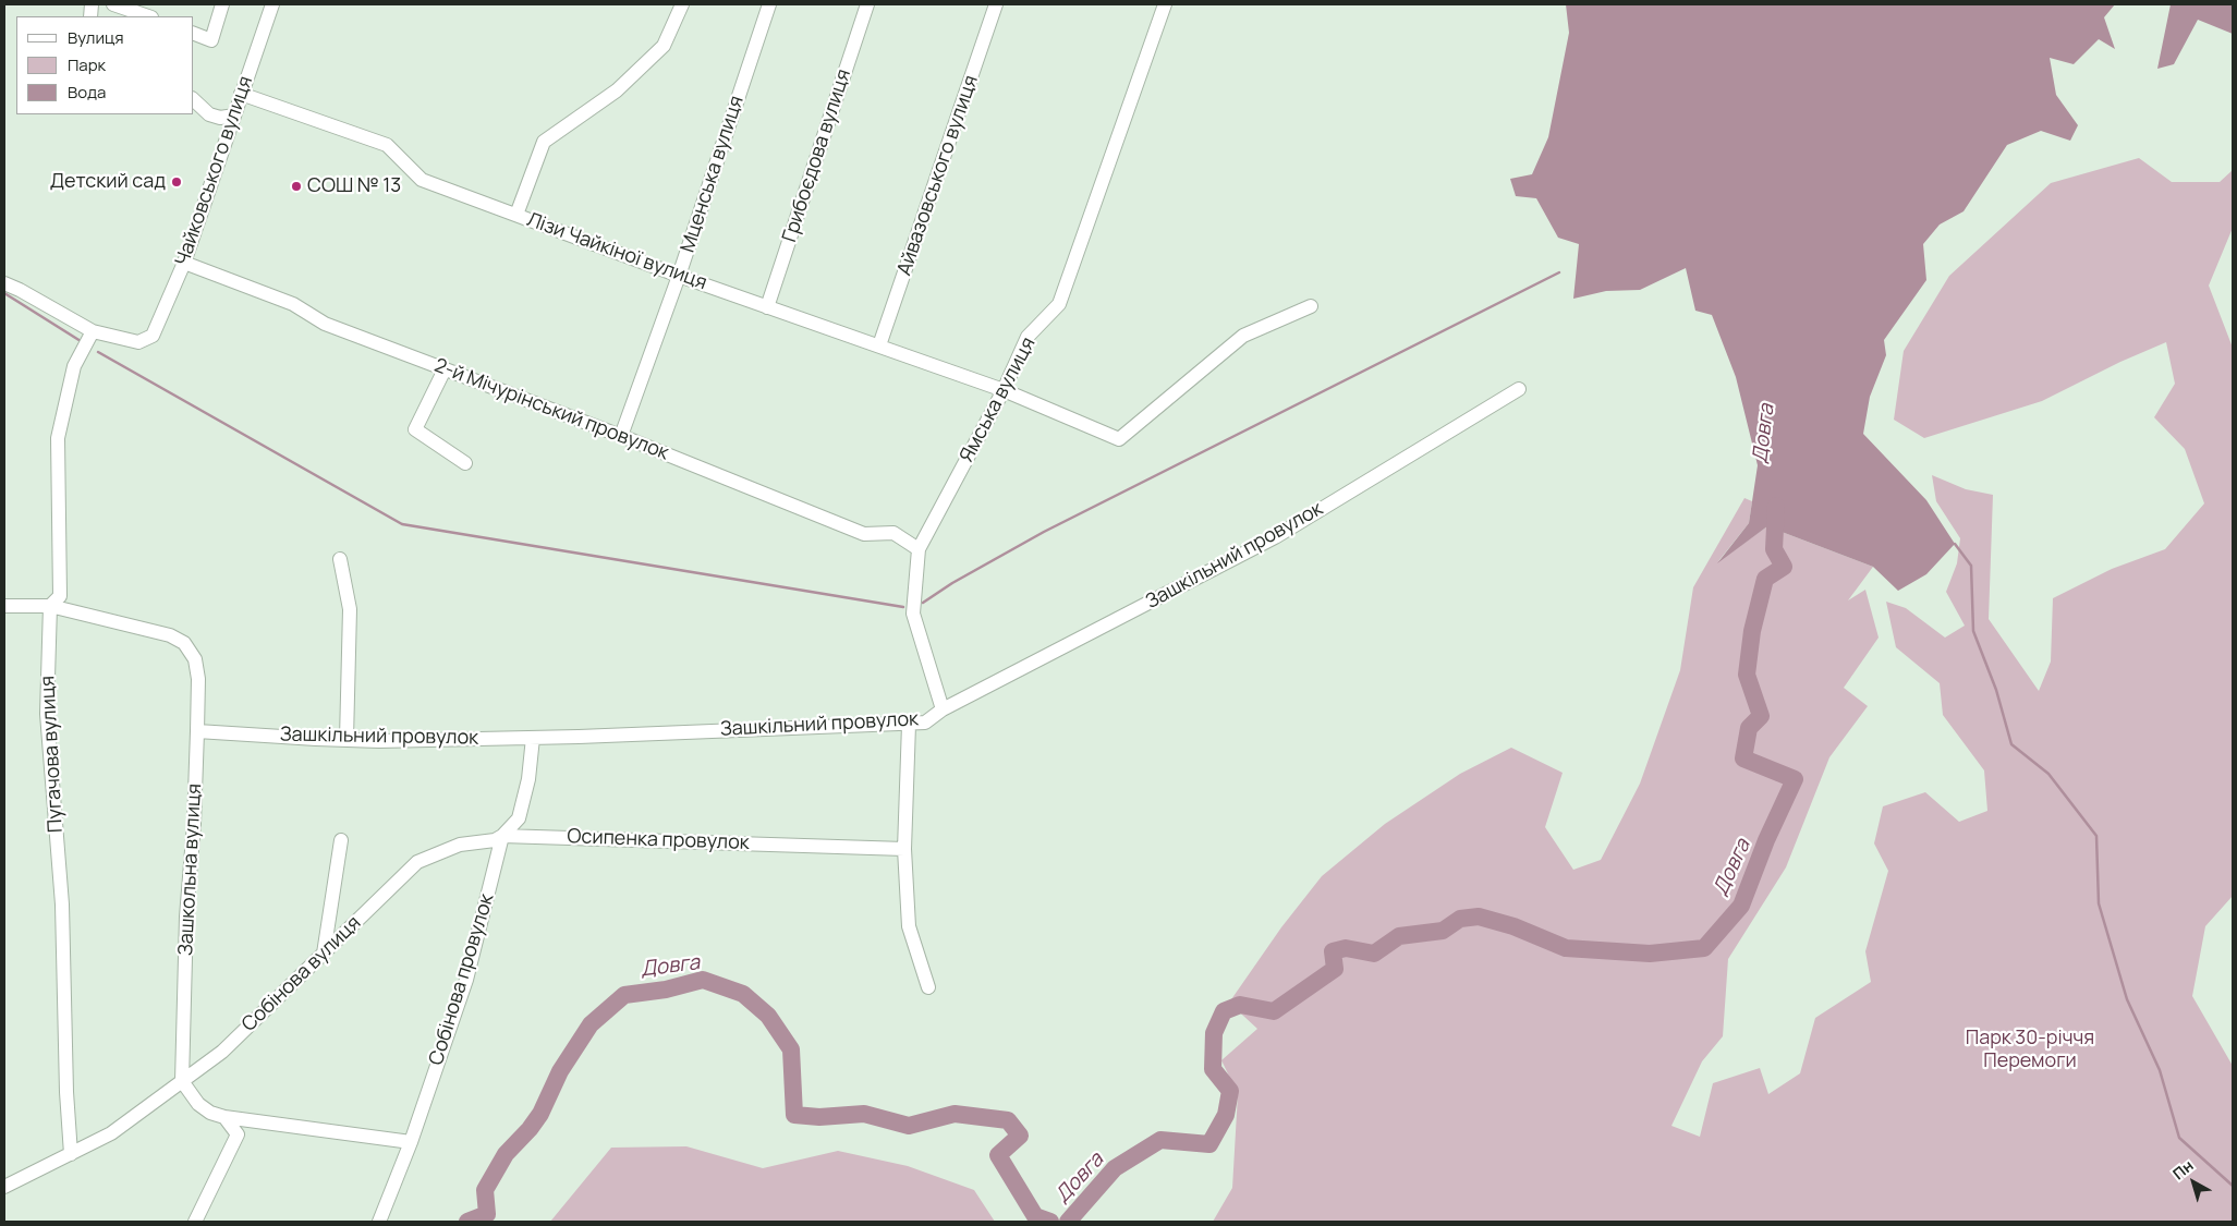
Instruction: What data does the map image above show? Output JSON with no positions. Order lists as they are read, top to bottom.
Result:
{
  "streets": {
    "street": [
      "Грибоєдова вулиця",
      "Чайковського вулиця",
      "Мценська вулиця",
      "Айвазовського вулиця",
      "Лізи Чайкіної вулиця",
      "Ямська вулиця",
      "2-й Мічурінський провулок",
      "Зашкільний провулок",
      "Пугачова вулиця",
      "Осипенка провулок",
      "Зашкольна вулиця",
      "Собінова вулиця",
      "Собінова провулок"
    ]
  },
  "crossings": [
    ["Грибоєдова вулиця", "Лізи Чайкіної вулиця"],
    ["Чайковського вулиця", "Лізи Чайкіної вулиця"],
    ["Чайковського вулиця", "2-й Мічурінський провулок"],
    ["Чайковського вулиця", "Пугачова вулиця"],
    ["Мценська вулиця", "Лізи Чайкіної вулиця"],
    ["Мценська вулиця", "2-й Мічурінський провулок"],
    ["Айвазовського вулиця", "Лізи Чайкіної вулиця"],
    ["Лізи Чайкіної вулиця", "Ямська вулиця"],
    ["Ямська вулиця", "2-й Мічурінський провулок"],
    ["Ямська вулиця", "Зашкільний провулок"],
    ["Зашкільний провулок", "Зашкольна вулиця"],
    ["Зашкільний провулок", "Собінова провулок"],
    ["Пугачова вулиця", "Зашкольна вулиця"],
    ["Осипенка провулок", "Собінова вулиця"],
    ["Осипенка провулок", "Собінова провулок"],
    ["Зашкольна вулиця", "Собінова вулиця"]
  ],
  "water": ["Довга"],
  "parks": ["Парк 30-річчя Перемоги"],
  "places": ["Детский сад", "СОШ № 13"],
  "legend": ["Вулиця", "Парк", "Вода"],
  "north": "top left"
}
